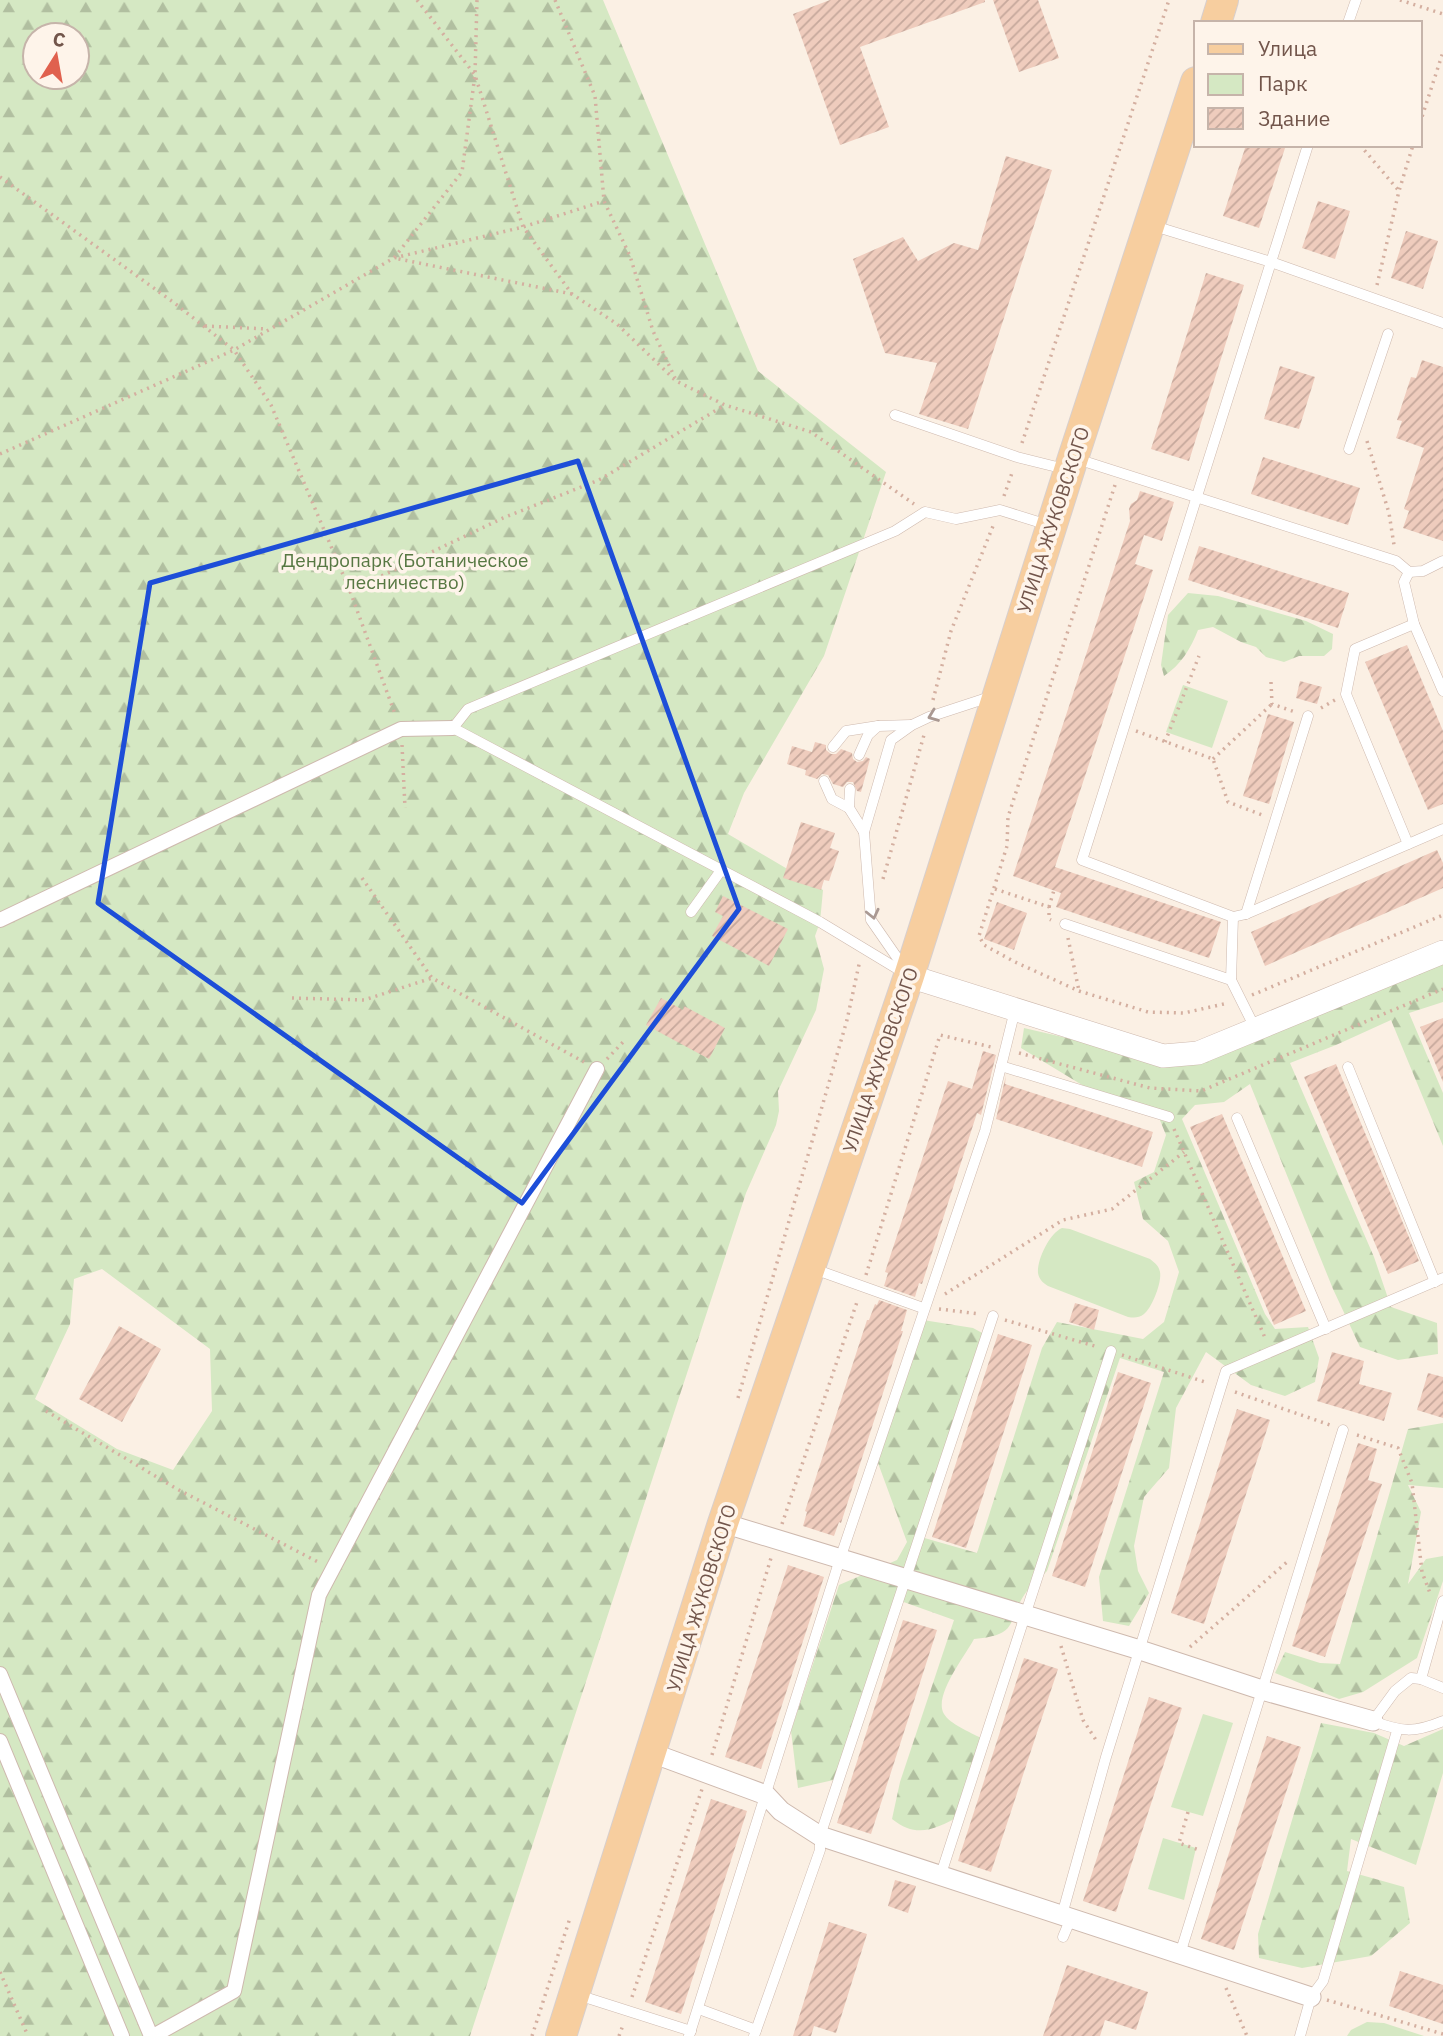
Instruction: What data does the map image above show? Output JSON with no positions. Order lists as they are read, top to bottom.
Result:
{
  "streets": {
    "main road": ["УЛИЦА ЖУКОВСКОГО"]
  },
  "parks": ["Дендропарк (Ботаническое лесничество)"],
  "legend": ["Улица", "Парк", "Здание"],
  "north": "top"
}
